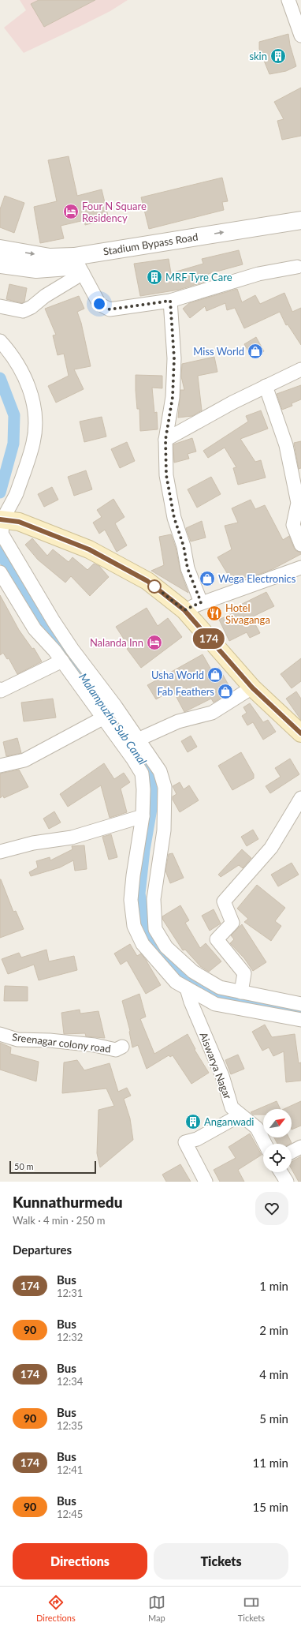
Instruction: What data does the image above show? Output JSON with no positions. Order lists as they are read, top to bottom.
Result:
{
  "streets": {
    "street": ["Stadium Bypass Road", "Sreenagar colony road", "Aiswarya Nagar"]
  },
  "water": ["Malampuzha Sub Canal"],
  "places": {
    "building": ["skin", "MRF Tyre Care", "Anganwadi"],
    "hotel": ["Four N Square Residency", "Nalanda Inn"],
    "shop": [
      "Miss World",
      "Wega Electronics",
      "Usha World",
      "Fab Feathers"
    ],
    "restaurant": ["Hotel Sivaganga"]
  },
  "lines": ["bus line 174"],
  "scale_bar": "50 m",
  "north": "top right",
  "page": {
    "on_map": "174",
    "scale": "50 m",
    "heading": [
      ["Kunnathurmedu", "Walk · 4 min · 250 m"],
      "Departures"
    ],
    "list": [
      {
        "mark": "174",
        "name": "Bus",
        "note": "12:31",
        "value": "1 min"
      },
      {
        "mark": "90",
        "name": "Bus",
        "note": "12:32",
        "value": "2 min"
      },
      {
        "mark": "174",
        "name": "Bus",
        "note": "12:34",
        "value": "4 min"
      },
      {
        "mark": "90",
        "name": "Bus",
        "note": "12:35",
        "value": "5 min"
      },
      {
        "mark": "174",
        "name": "Bus",
        "note": "12:41",
        "value": "11 min"
      },
      {
        "mark": "90",
        "name": "Bus",
        "note": "12:45",
        "value": "15 min"
      }
    ],
    "buttons": ["Directions", "Tickets"],
    "tabs": ["Directions", "Map", "Tickets"]
  }
}
